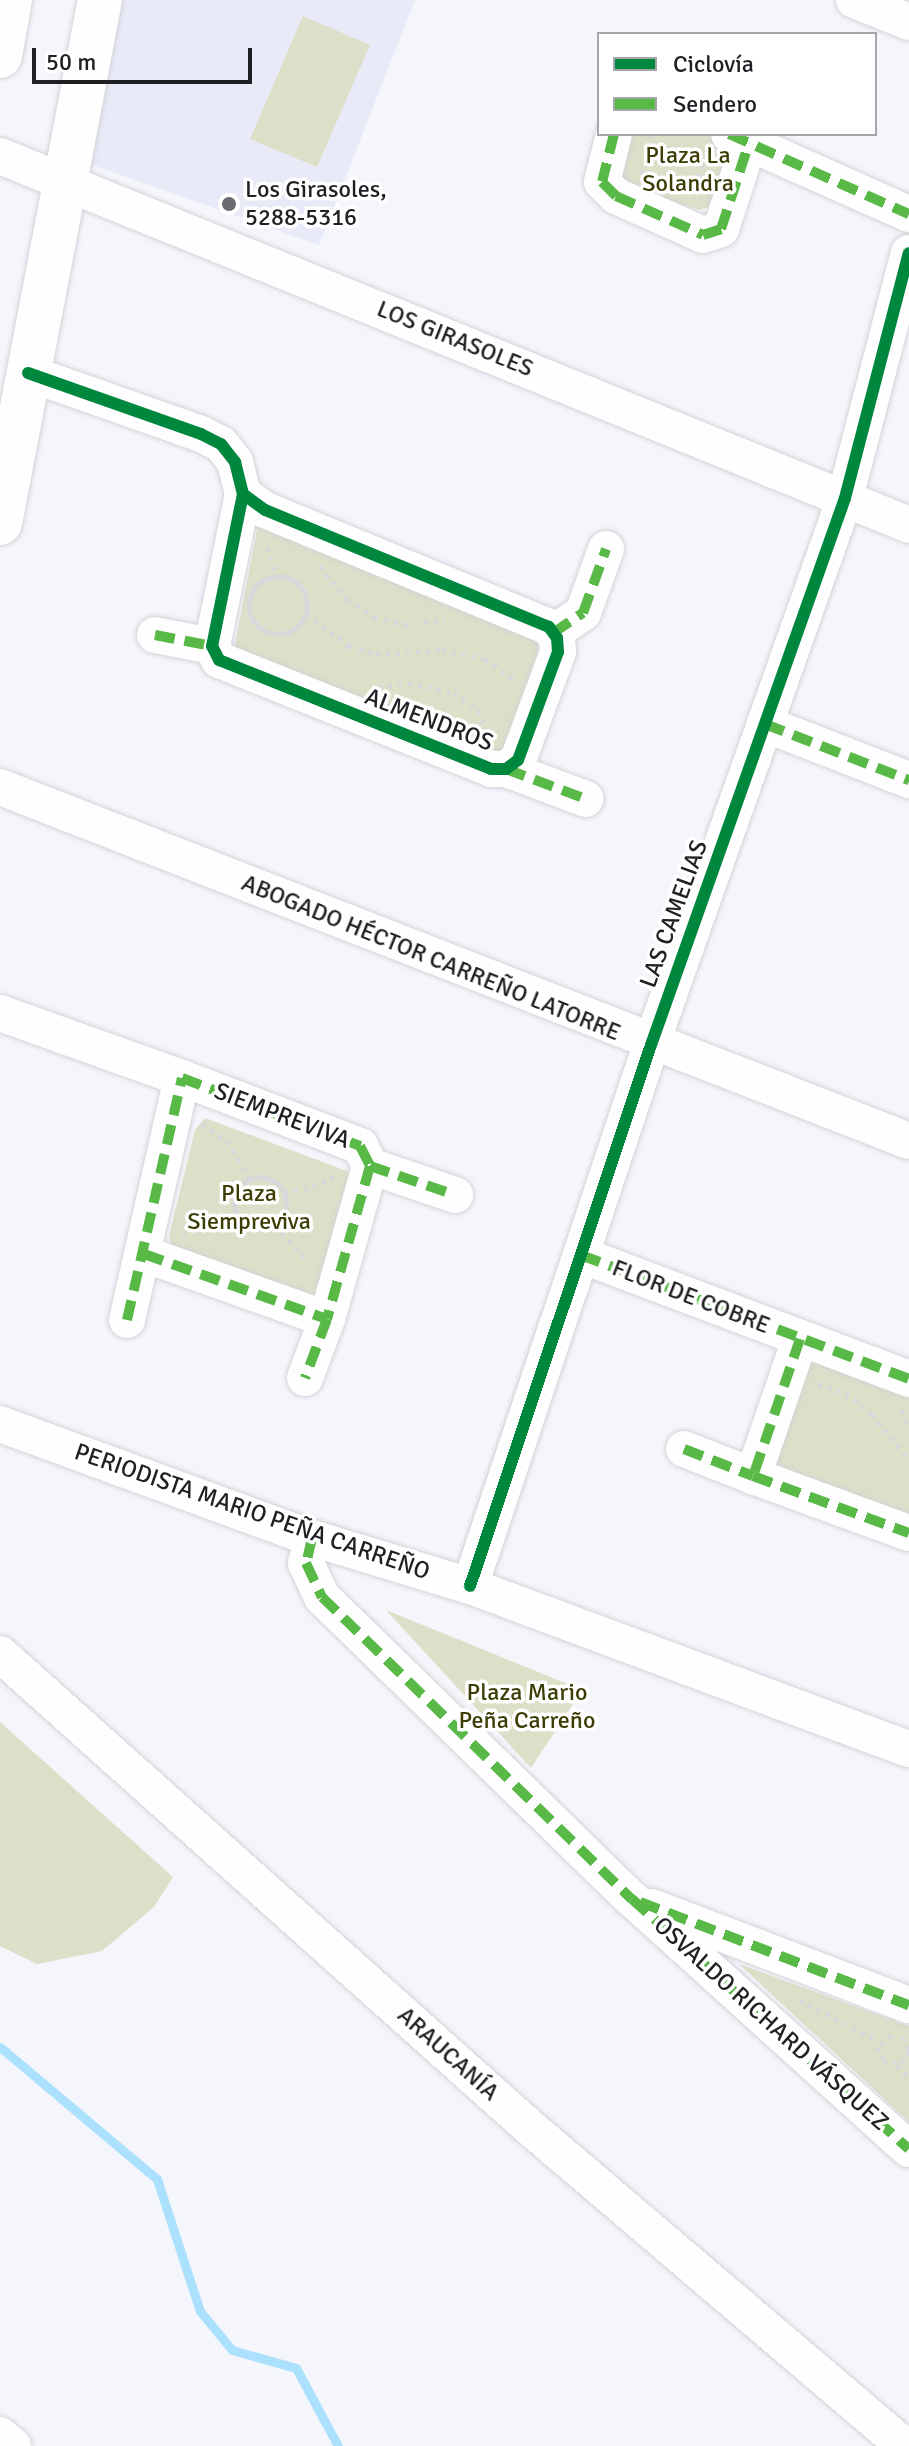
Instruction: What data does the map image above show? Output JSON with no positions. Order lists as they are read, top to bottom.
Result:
{
  "streets": {
    "street": [
      "LOS GIRASOLES",
      "ALMENDROS",
      "LAS CAMELIAS",
      "ABOGADO HÉCTOR CARREÑO LATORRE",
      "SIEMPREVIVA",
      "FLOR DE COBRE",
      "PERIODISTA MARIO PEÑA CARREÑO",
      "OSVALDO RICHARD VÁSQUEZ",
      "ARAUCANÍA"
    ]
  },
  "crossings": [
    ["LOS GIRASOLES", "LAS CAMELIAS"],
    ["LAS CAMELIAS", "ABOGADO HÉCTOR CARREÑO LATORRE"],
    ["LAS CAMELIAS", "FLOR DE COBRE"],
    ["LAS CAMELIAS", "PERIODISTA MARIO PEÑA CARREÑO"],
    ["PERIODISTA MARIO PEÑA CARREÑO", "OSVALDO RICHARD VÁSQUEZ"]
  ],
  "parks": ["Plaza La Solandra", "Plaza Siempreviva", "Plaza Mario Peña Carreño"],
  "places": ["Los Girasoles, 5288-5316"],
  "legend": ["Ciclovía", "Sendero"],
  "scale_bar": "50 m"
}
